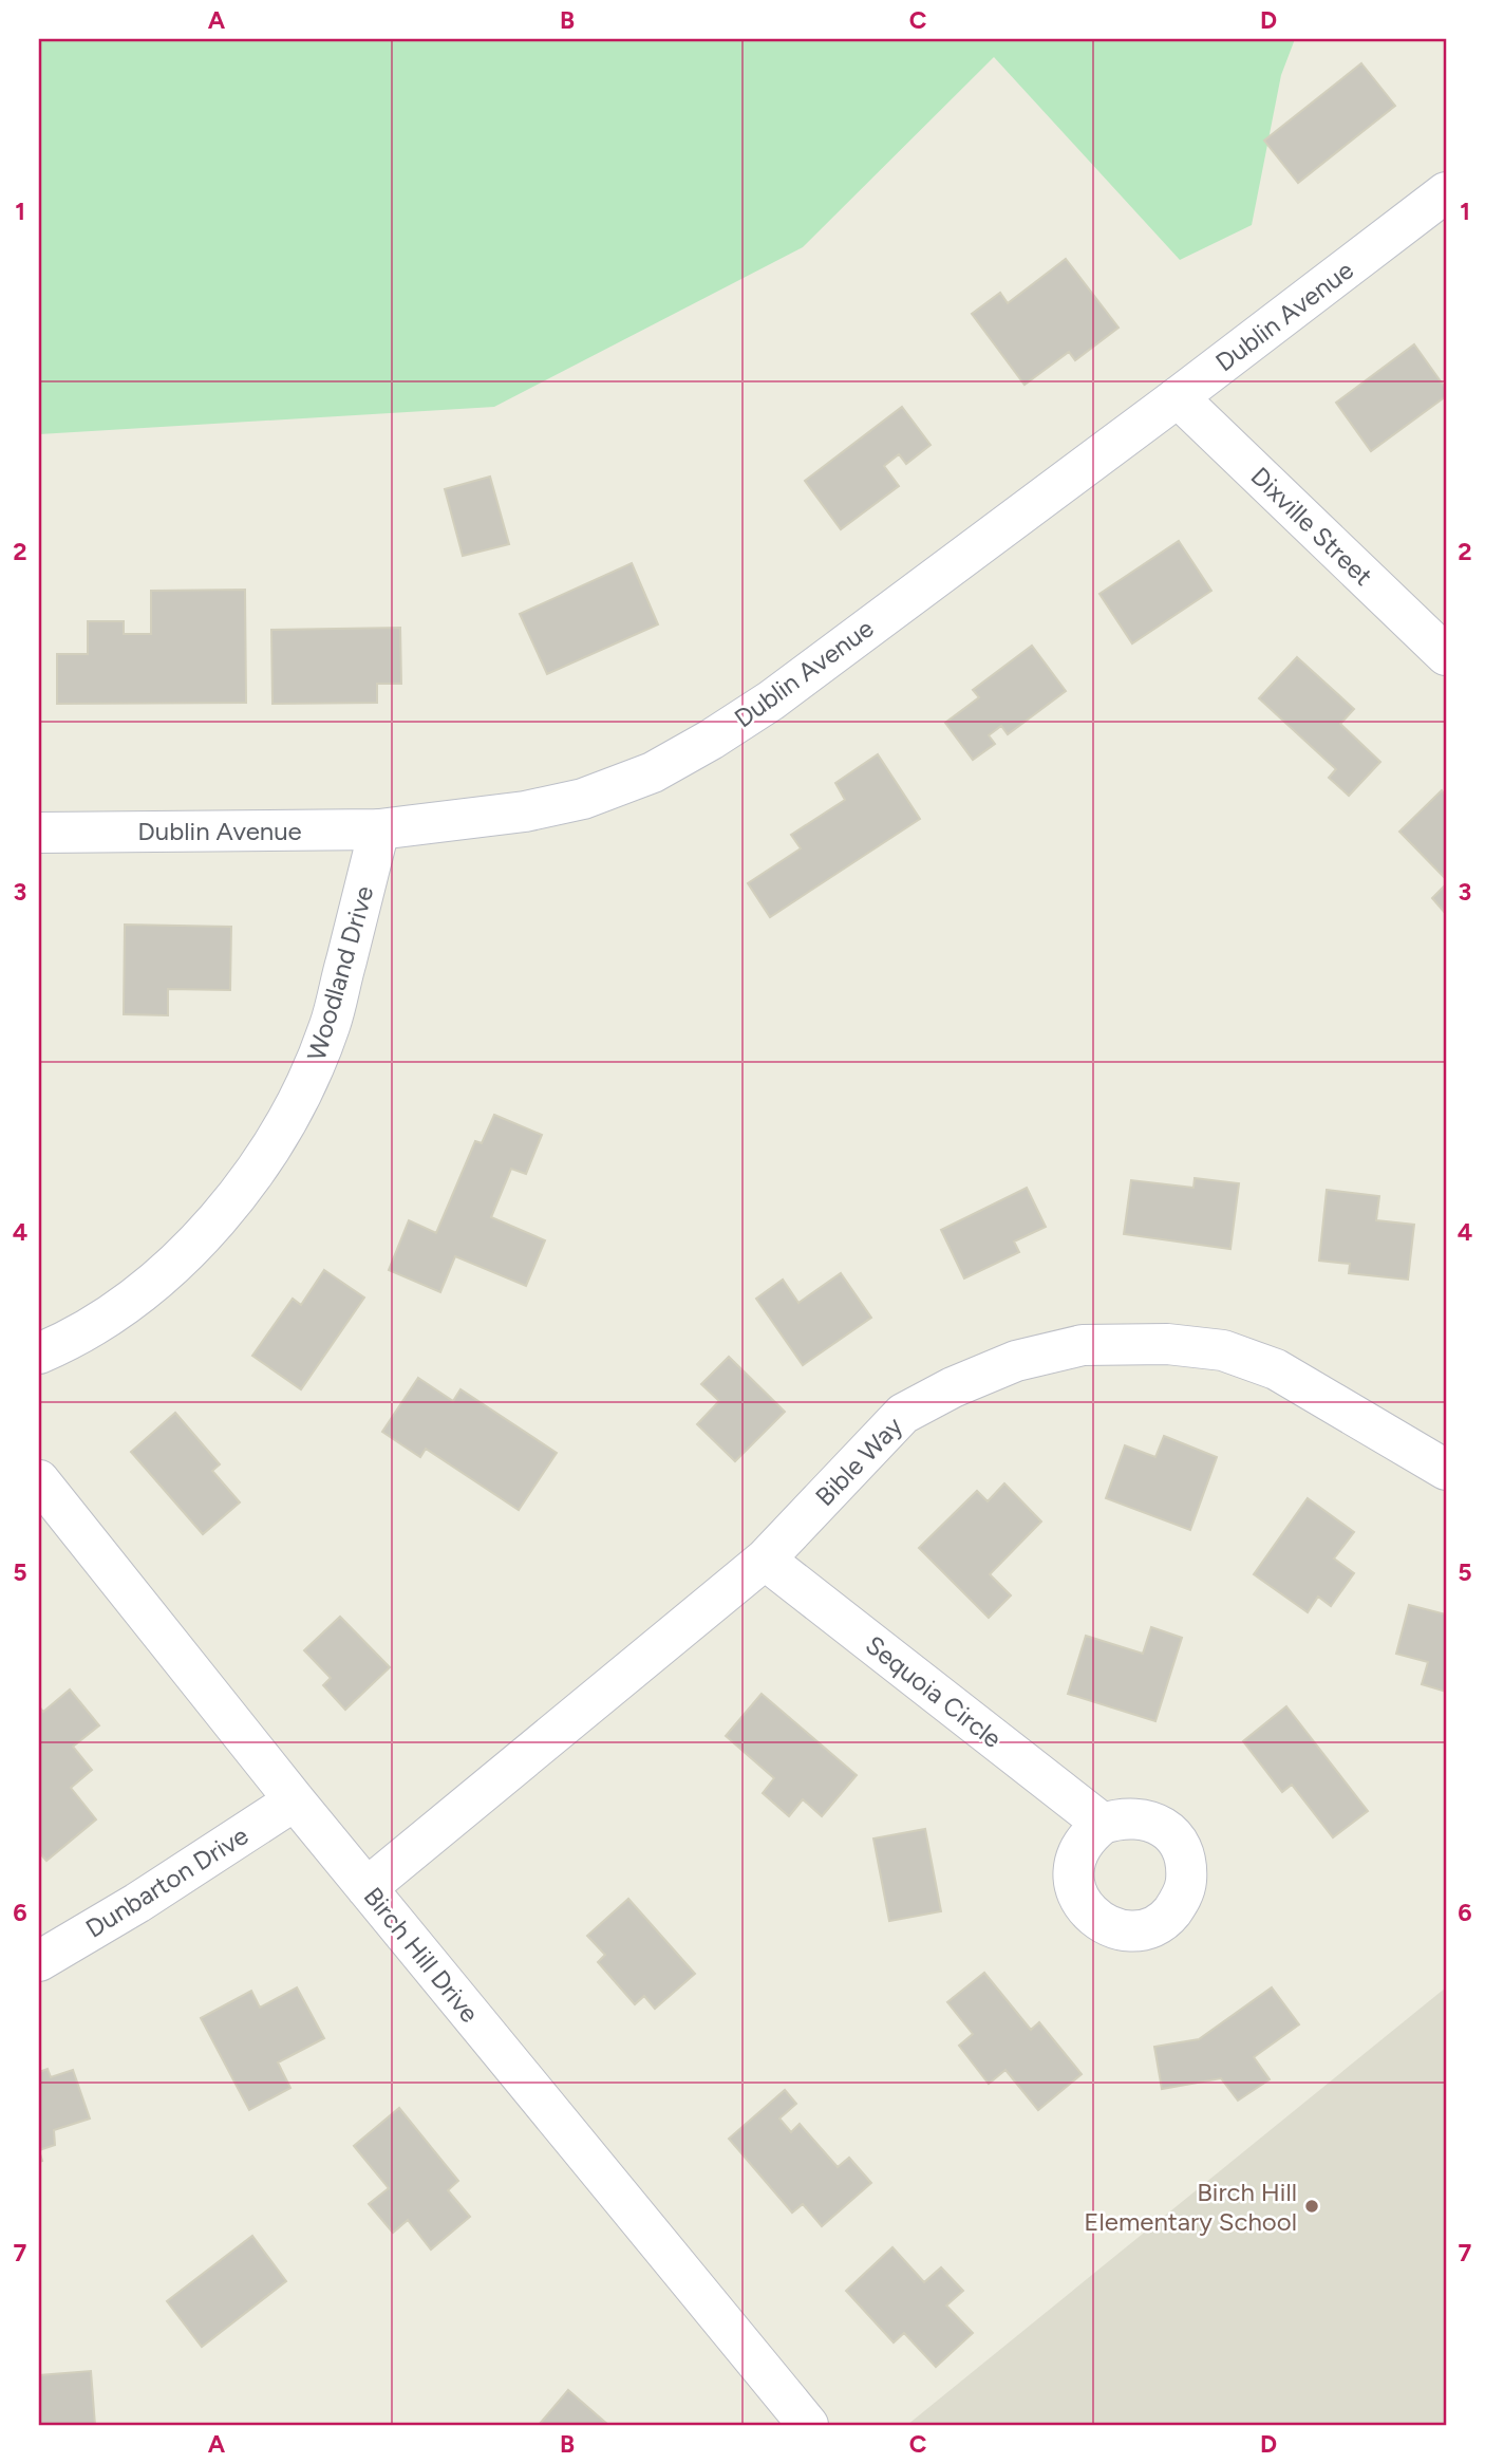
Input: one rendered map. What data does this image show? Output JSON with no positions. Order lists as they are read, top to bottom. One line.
{"streets":{"street":["Dublin Avenue","Dixville Street","Woodland Drive","Bible Way","Sequoia Circle","Dunbarton Drive","Birch Hill Drive"]},"crossings":[["Dublin Avenue","Dixville Street"],["Dublin Avenue","Woodland Drive"],["Bible Way","Sequoia Circle"],["Bible Way","Birch Hill Drive"],["Dunbarton Drive","Birch Hill Drive"]],"places":["Birch Hill Elementary School"],"grid":{"columns":["A","B","C","D"],"rows":["1","2","3","4","5","6","7"]}}
